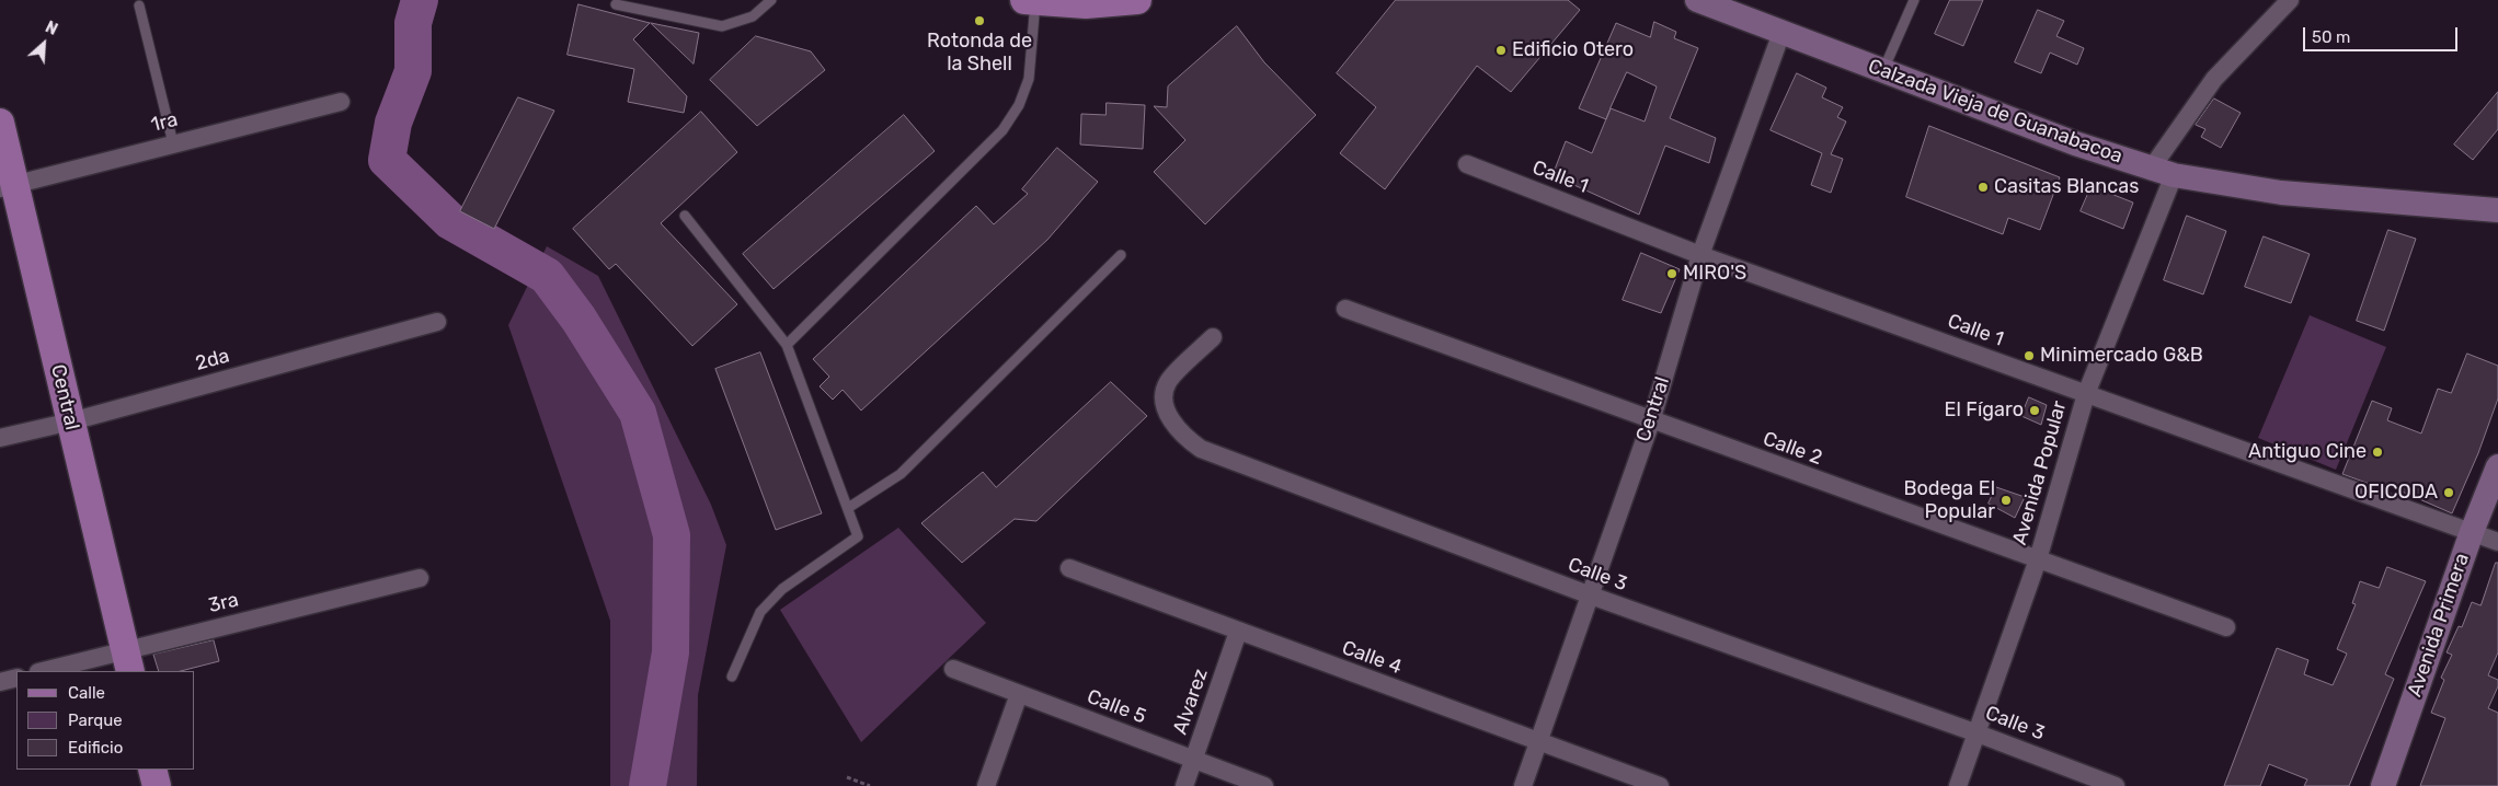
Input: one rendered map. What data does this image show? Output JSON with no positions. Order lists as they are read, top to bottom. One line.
{"streets":{"main road":["Calzada Vieja de Guanabacoa","Central","Avenida Primera"],"street":["1ra","Calle 1","2da","Calle 2","Avenida Popular","Calle 3","3ra","Calle 4","Alvarez","Calle 5"]},"crossings":[["Calzada Vieja de Guanabacoa","Central"],["Calzada Vieja de Guanabacoa","Avenida Popular"],["1ra","Central"],["Calle 1","Central"],["Calle 1","Avenida Popular"],["Calle 1","Avenida Primera"],["2da","Central"],["Central","Calle 2"],["Central","Calle 3"],["Central","3ra"],["Central","Calle 4"],["Calle 2","Avenida Popular"],["Avenida Popular","Calle 3"],["Calle 4","Alvarez"],["Alvarez","Calle 5"]],"places":["Rotonda de la Shell","Edificio Otero","Casitas Blancas","MIRO'S","Minimercado G&B","El Fígaro","Antiguo Cine","OFICODA","Bodega El Popular"],"legend":["Calle","Parque","Edificio"],"scale_bar":"50 m","north":"top right"}
